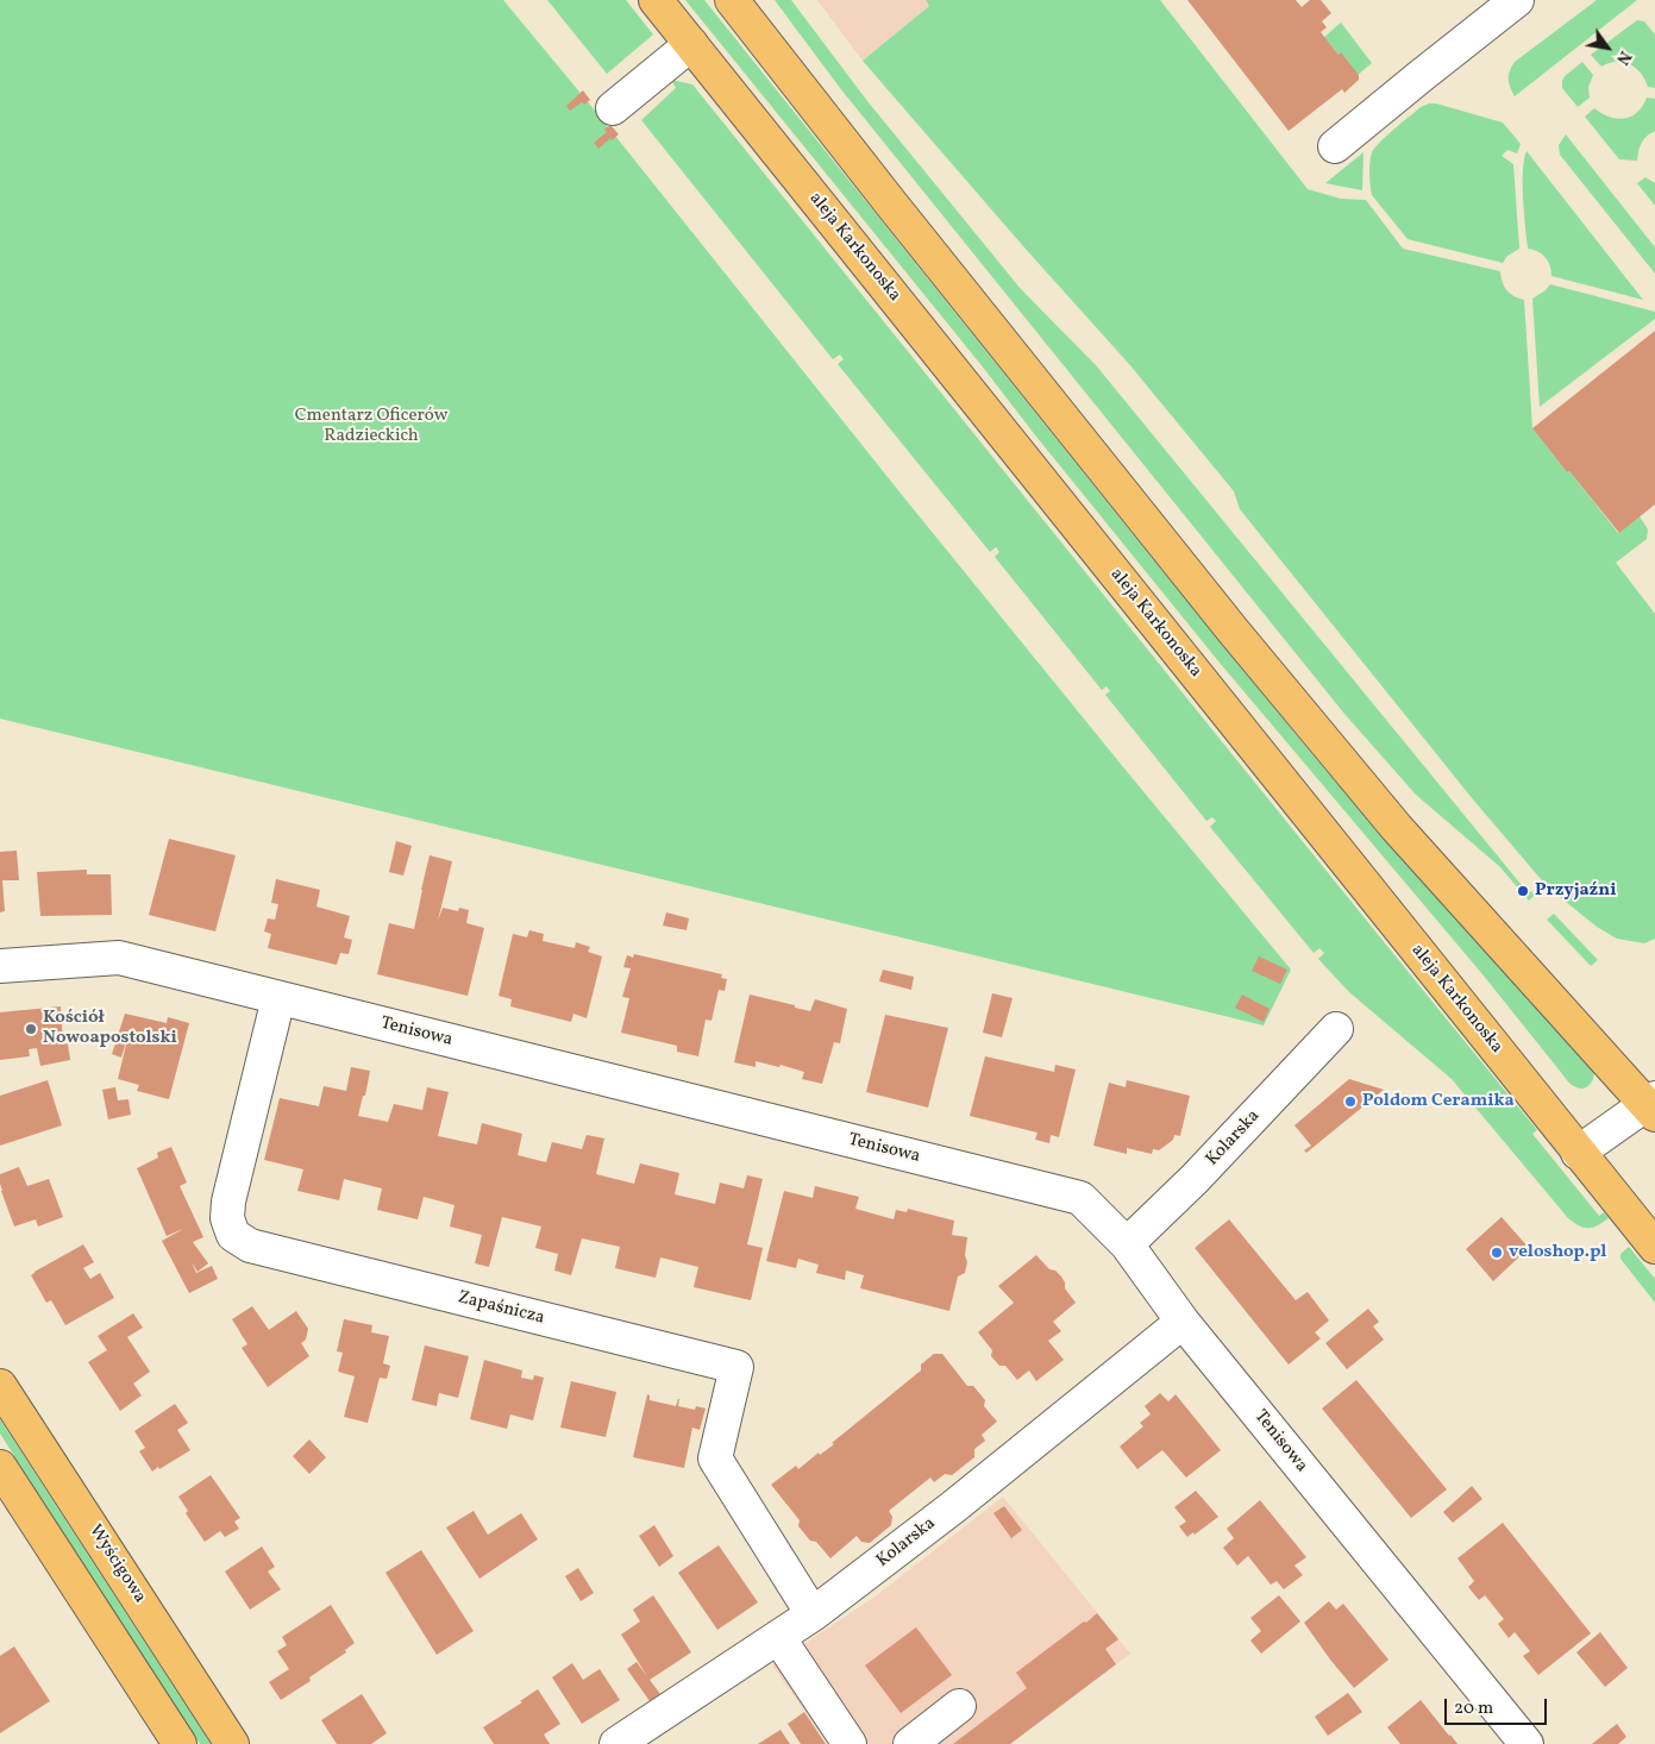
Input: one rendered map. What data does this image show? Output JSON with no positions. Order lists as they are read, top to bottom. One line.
{"streets":{"main road":["aleja Karkonoska","Wyścigowa"],"street":["Tenisowa","Kolarska","Zapaśnicza"]},"crossings":[["Tenisowa","Kolarska"],["Tenisowa","Zapaśnicza"],["Kolarska","Zapaśnicza"]],"parks":["Cmentarz Oficerów Radzieckich"],"places":["Przyjaźni","Kościół Nowoapostolski","Poldom Ceramika","veloshop.pl"],"scale_bar":"20 m","north":"bottom right"}
